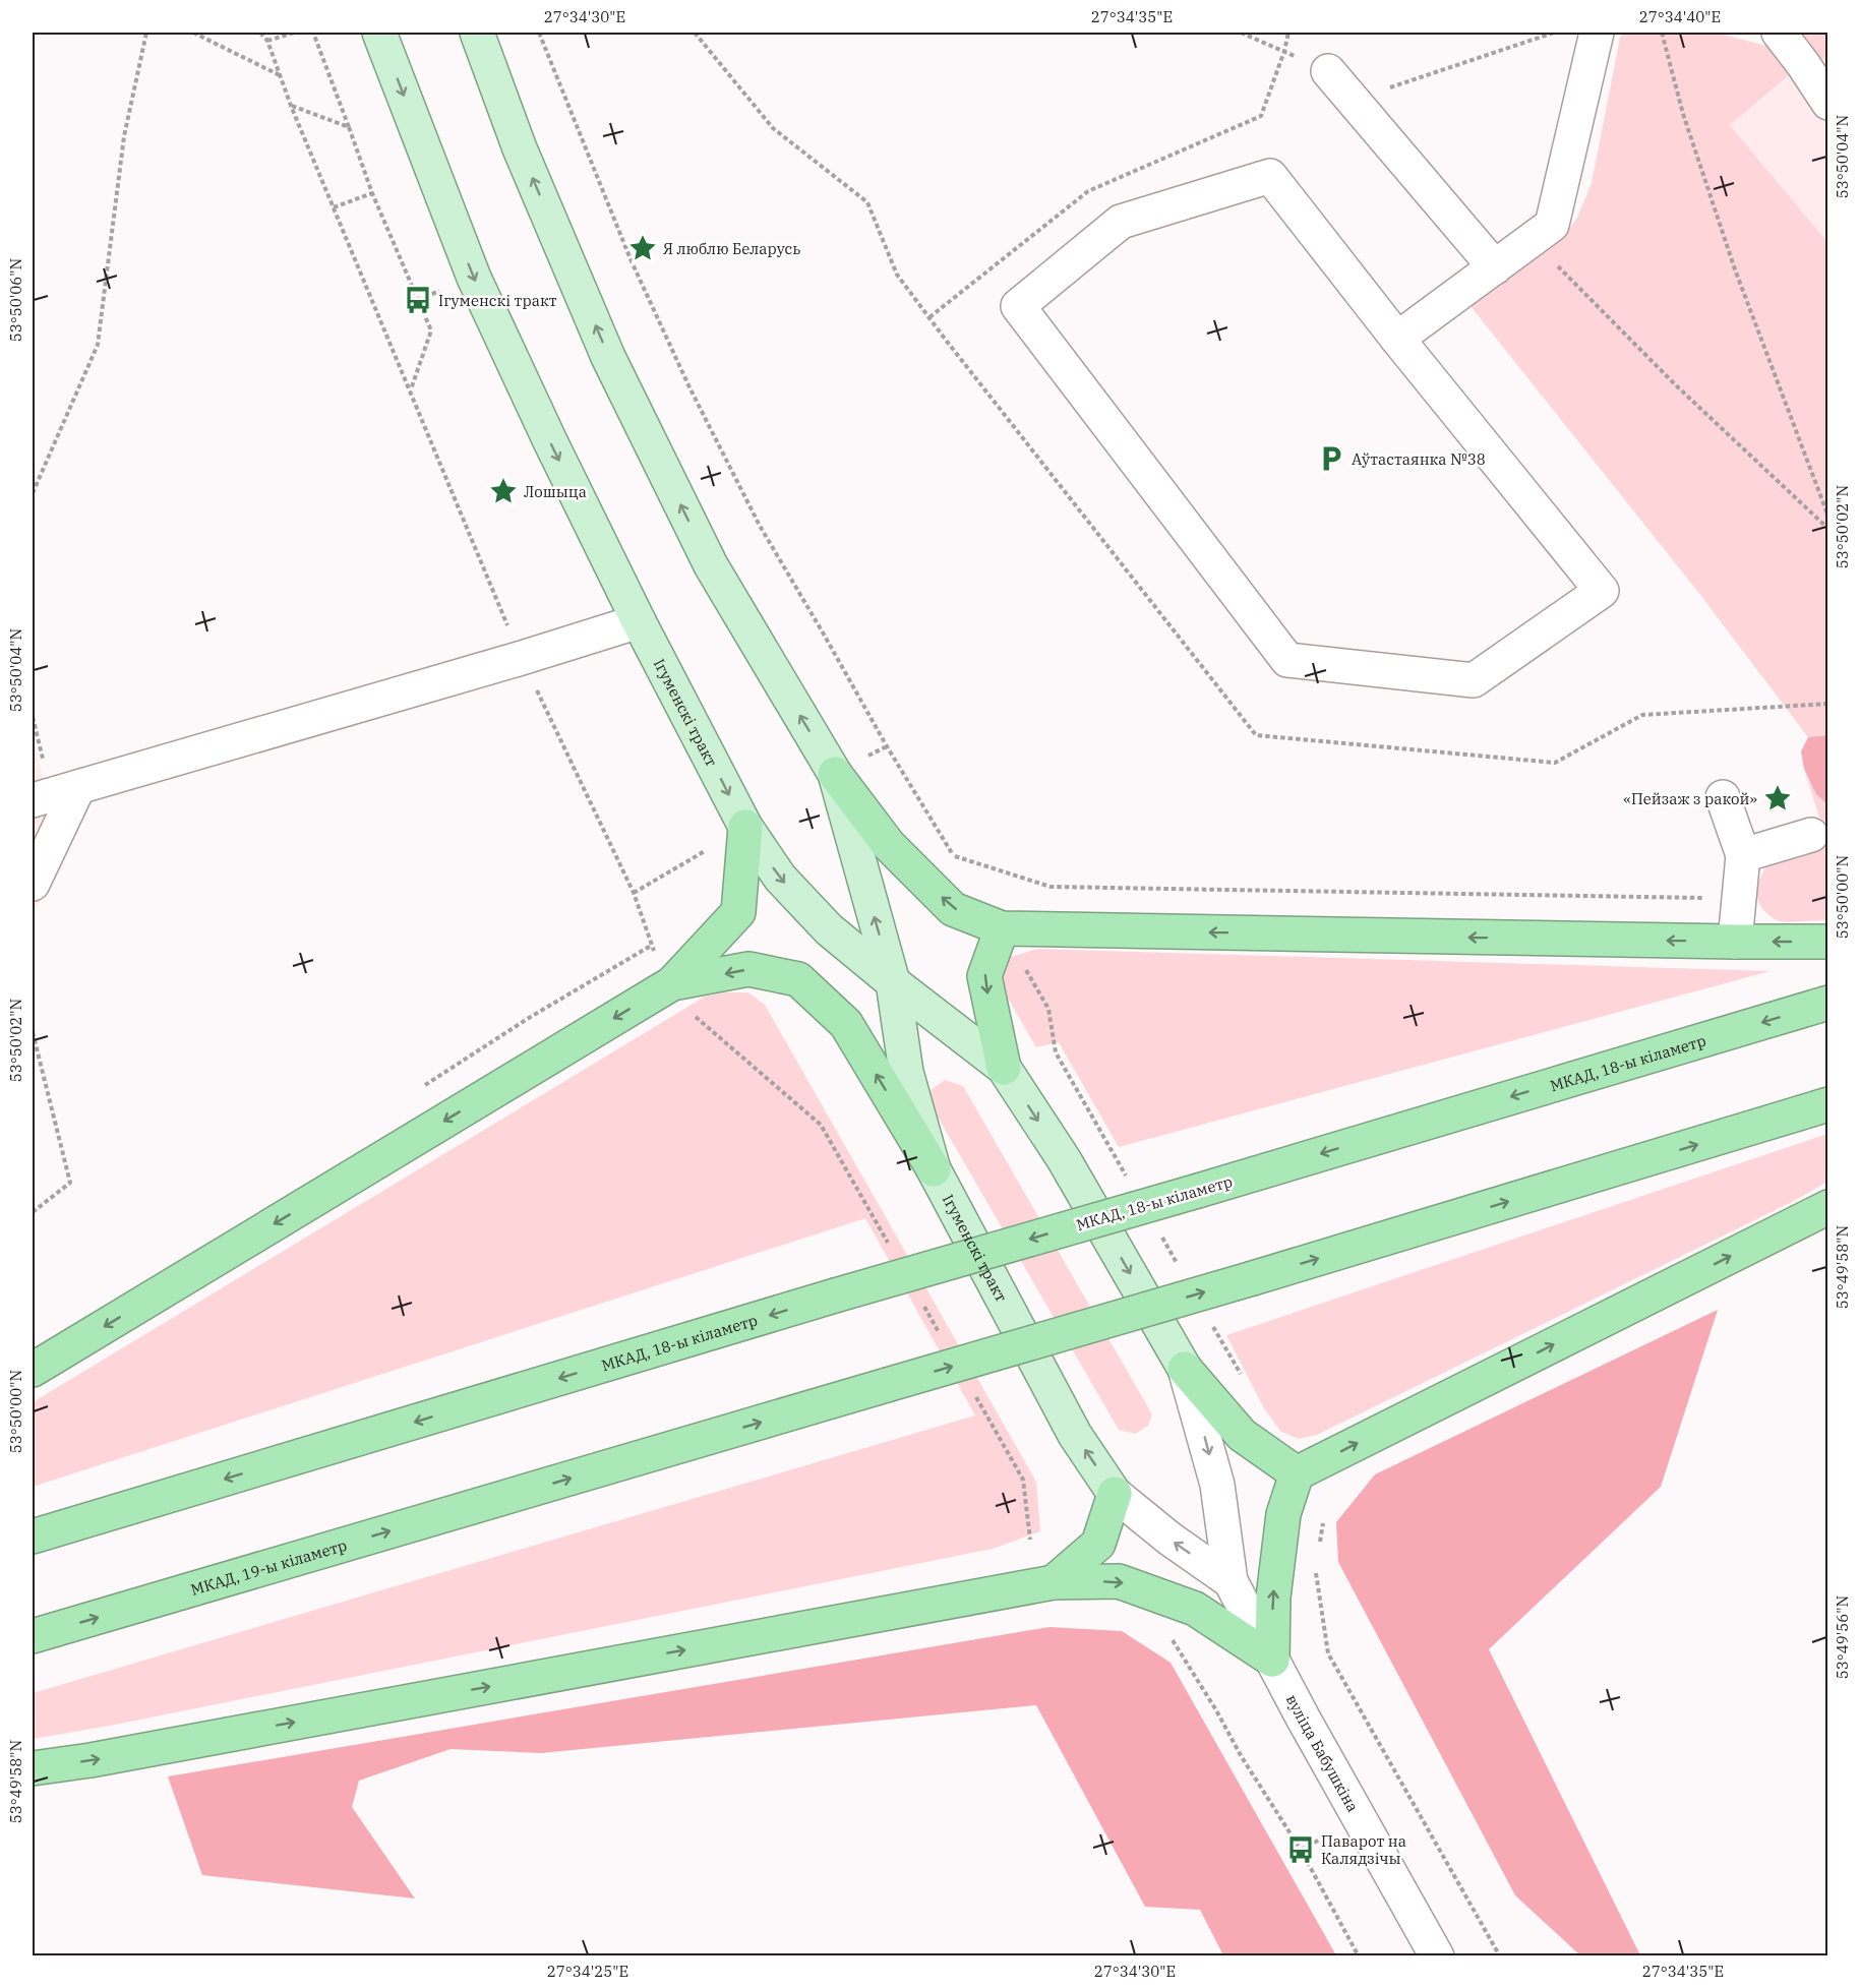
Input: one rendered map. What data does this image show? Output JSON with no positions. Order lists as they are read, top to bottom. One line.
{"streets":{"highway":["МКАД, 18-ы кіламетр","МКАД, 19-ы кіламетр"],"main road":["Ігуменскі тракт"],"street":["вуліца Бабушкіна"]},"crossings":[["Ігуменскі тракт","вуліца Бабушкіна"]],"places":{"place":["Я люблю Беларусь","Лошыца","«Пейзаж з ракой»"],"bus stop":["Ігуменскі тракт","Паварот на Калядзічы"],"parking":["Аўтастаянка №38"]},"coordinates":["27°34'30\"E","27°34'35\"E","27°34'40\"E","53°50'04\"N","53°50'06\"N","53°50'02\"N","53°50'00\"N","53°49'58\"N","53°49'56\"N","27°34'25\"E"]}
